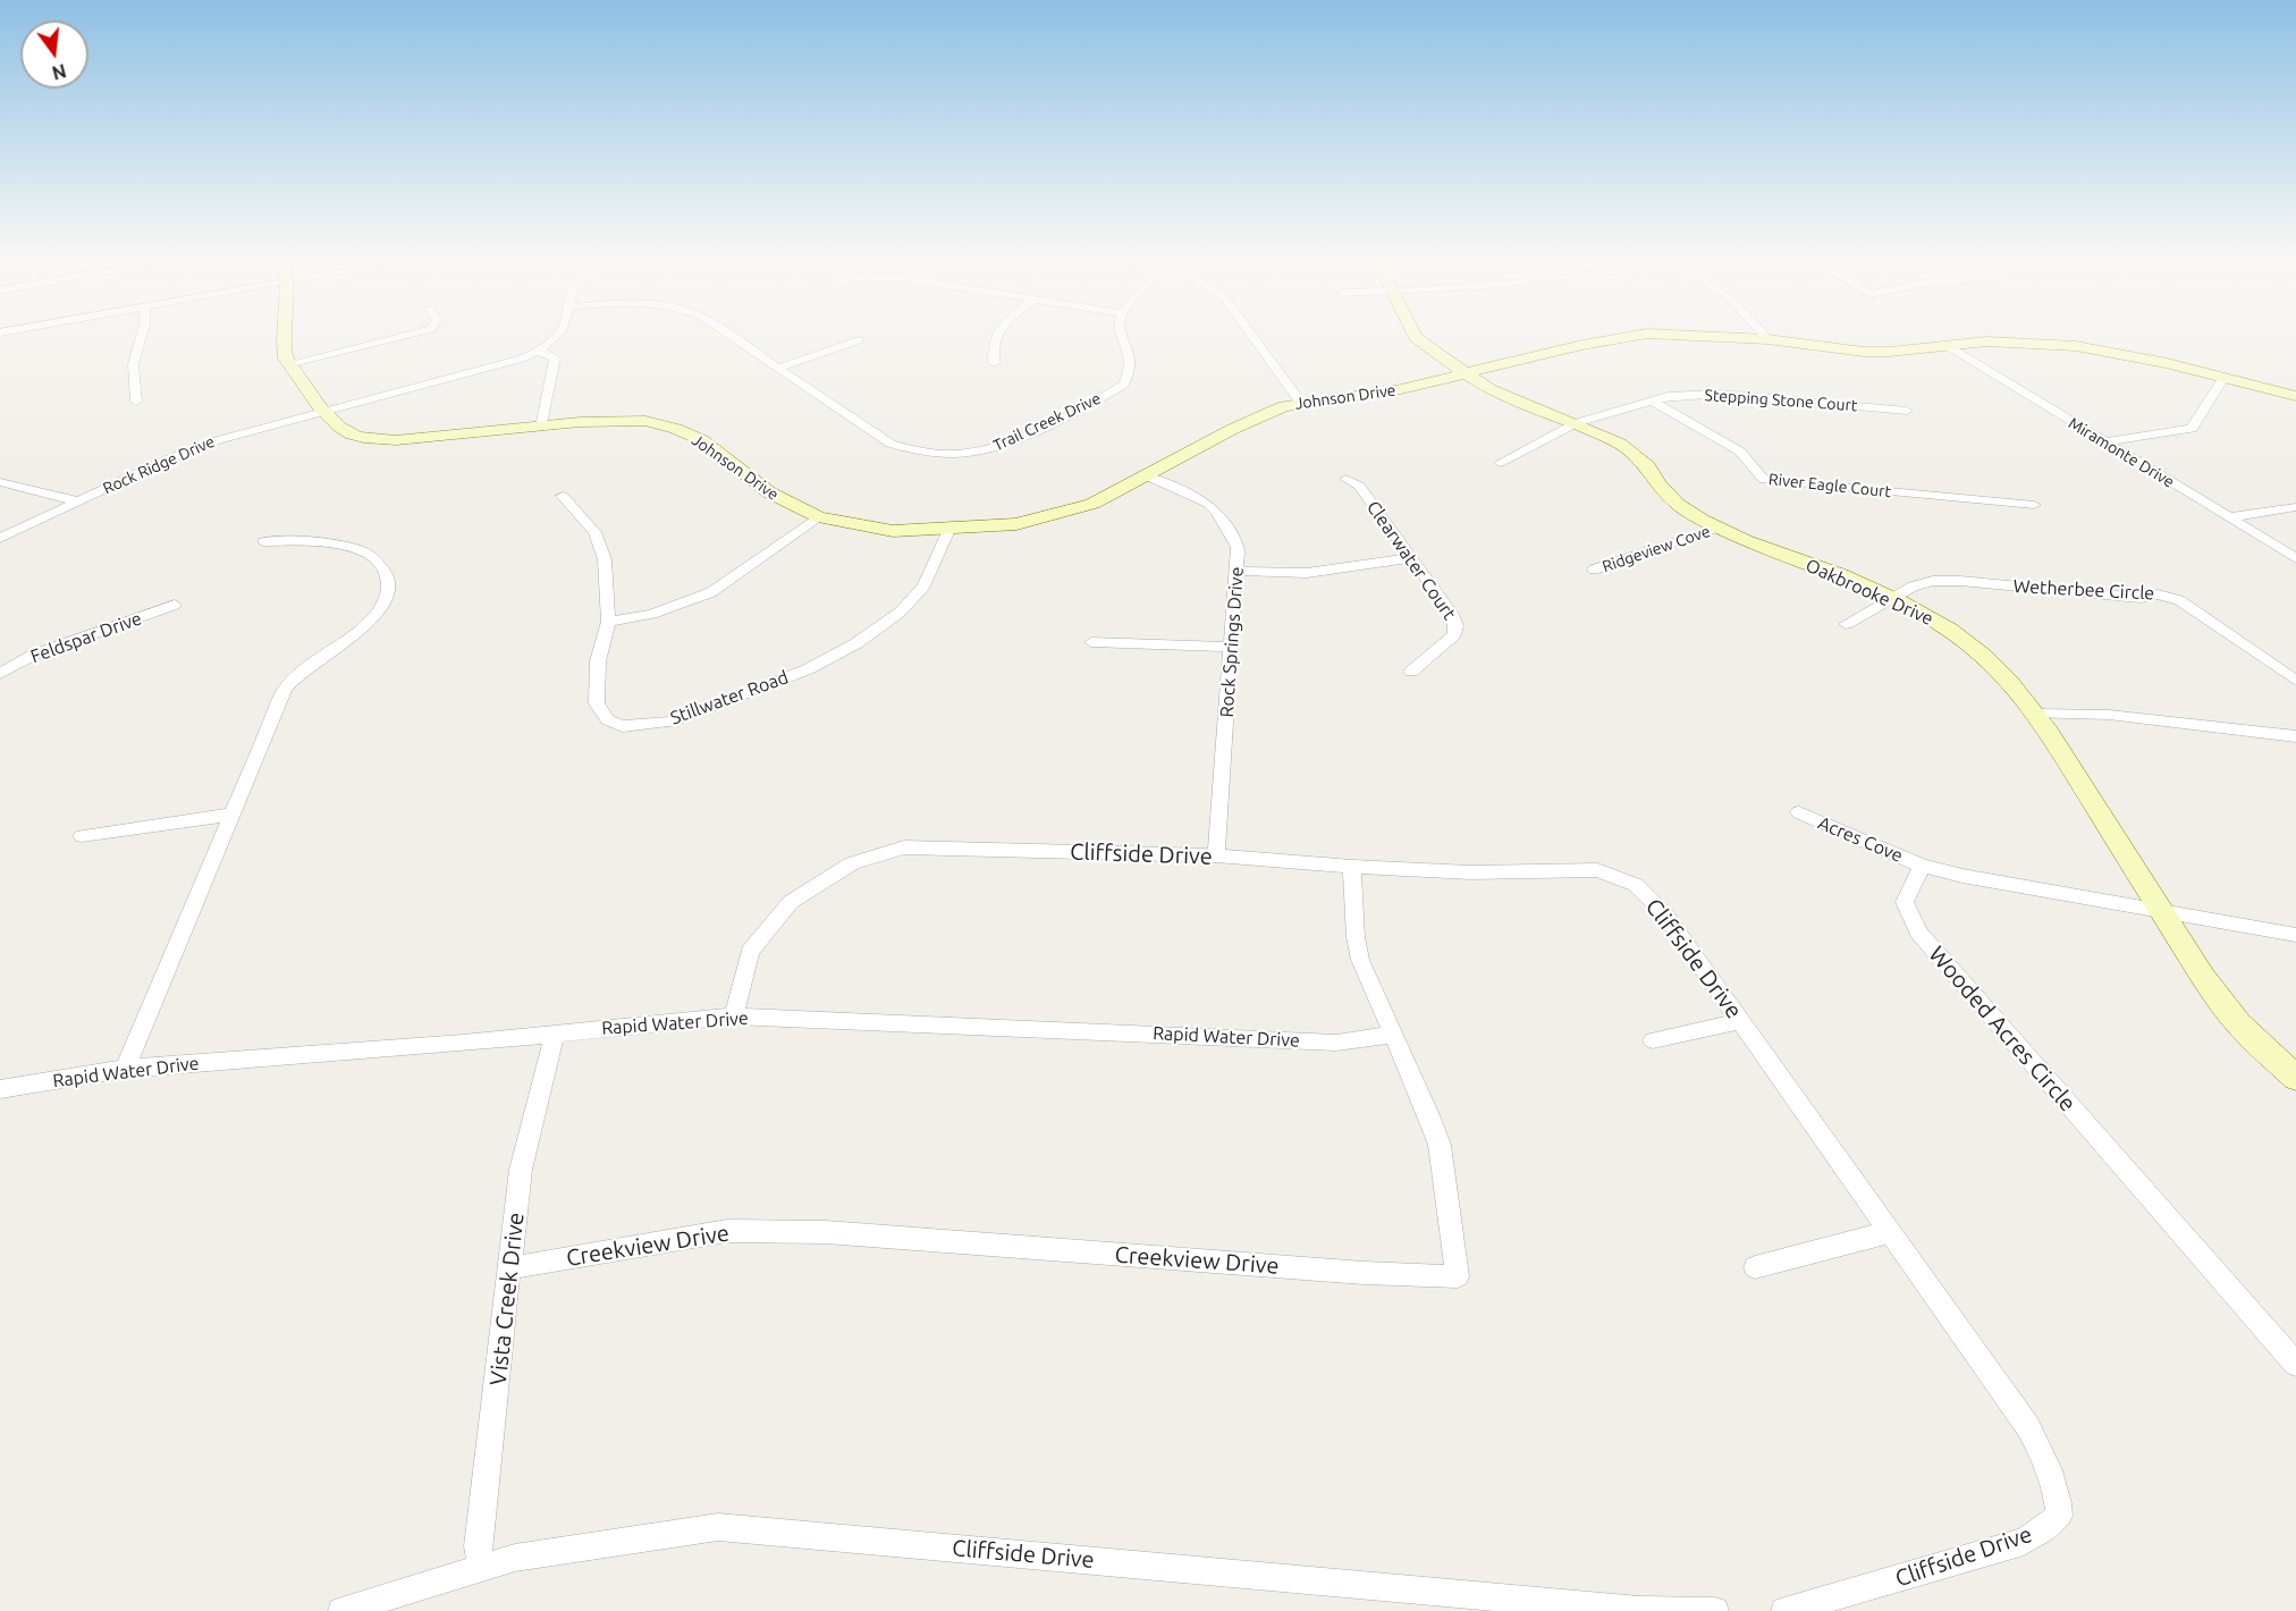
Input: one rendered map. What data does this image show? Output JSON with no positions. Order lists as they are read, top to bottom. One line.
{"streets":{"street":["Johnson Drive","Stepping Stone Court","Trail Creek Drive","Miramonte Drive","Rock Ridge Drive","River Eagle Court","Ridgeview Cove","Clearwater Court","Wetherbee Circle","Oakbrooke Drive","Feldspar Drive","Rock Springs Drive","Stillwater Road","Acres Cove","Cliffside Drive","Rapid Water Drive","Wooded Acres Circle","Creekview Drive","Vista Creek Drive"]},"crossings":[["Johnson Drive","Miramonte Drive"],["Johnson Drive","Rock Ridge Drive"],["Johnson Drive","Oakbrooke Drive"],["Johnson Drive","Rock Springs Drive"],["Johnson Drive","Stillwater Road"],["Stepping Stone Court","River Eagle Court"],["Stepping Stone Court","Oakbrooke Drive"],["Ridgeview Cove","Oakbrooke Drive"],["Wetherbee Circle","Oakbrooke Drive"],["Rock Springs Drive","Cliffside Drive"],["Acres Cove","Wooded Acres Circle"],["Cliffside Drive","Rapid Water Drive"],["Cliffside Drive","Creekview Drive"],["Cliffside Drive","Vista Creek Drive"],["Rapid Water Drive","Creekview Drive"],["Rapid Water Drive","Vista Creek Drive"],["Creekview Drive","Vista Creek Drive"]],"north":"bottom"}
